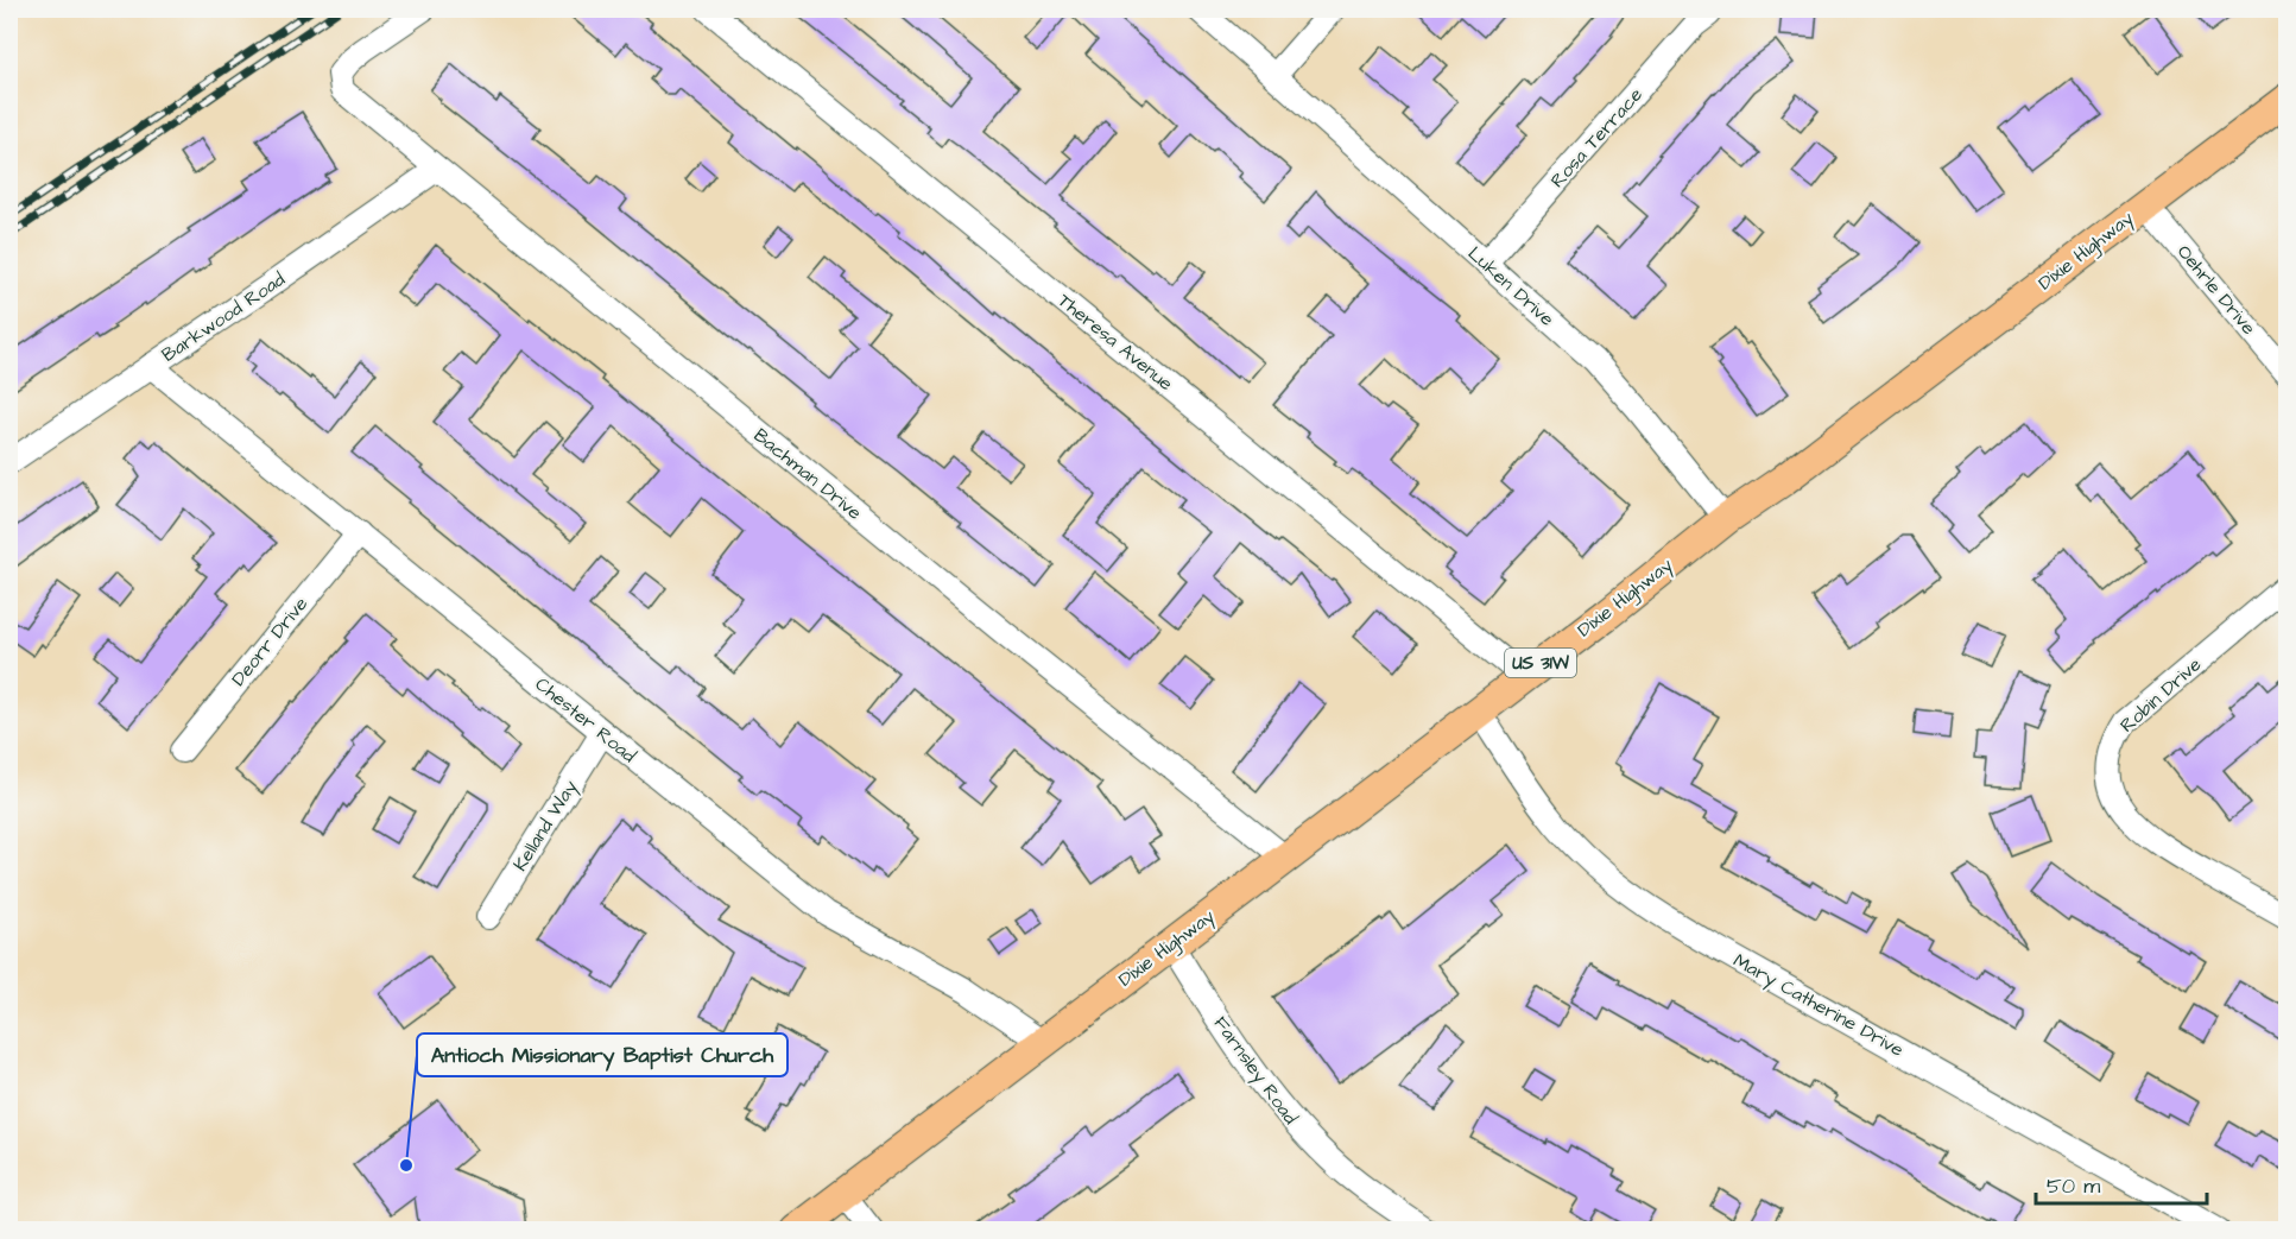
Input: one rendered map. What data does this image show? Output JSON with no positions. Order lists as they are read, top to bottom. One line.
{"streets":{"main road":["Dixie Highway","US 31W"],"street":["Rosa Terrace","Luken Drive","Oehrle Drive","Barkwood Road","Theresa Avenue","Bachman Drive","Deorr Drive","Robin Drive","Chester Road","Kelland Way","Mary Catherine Drive","Farnsley Road"]},"crossings":[["Rosa Terrace","Luken Drive"],["Dixie Highway","Luken Drive"],["Dixie Highway","Oehrle Drive"],["Dixie Highway","Theresa Avenue"],["Dixie Highway","Bachman Drive"],["Dixie Highway","Chester Road"],["Dixie Highway","Mary Catherine Drive"],["Dixie Highway","Farnsley Road"],["Barkwood Road","Bachman Drive"],["Barkwood Road","Chester Road"],["Deorr Drive","Chester Road"],["Chester Road","Kelland Way"]],"places":["Antioch Missionary Baptist Church"],"scale_bar":"50 m"}
